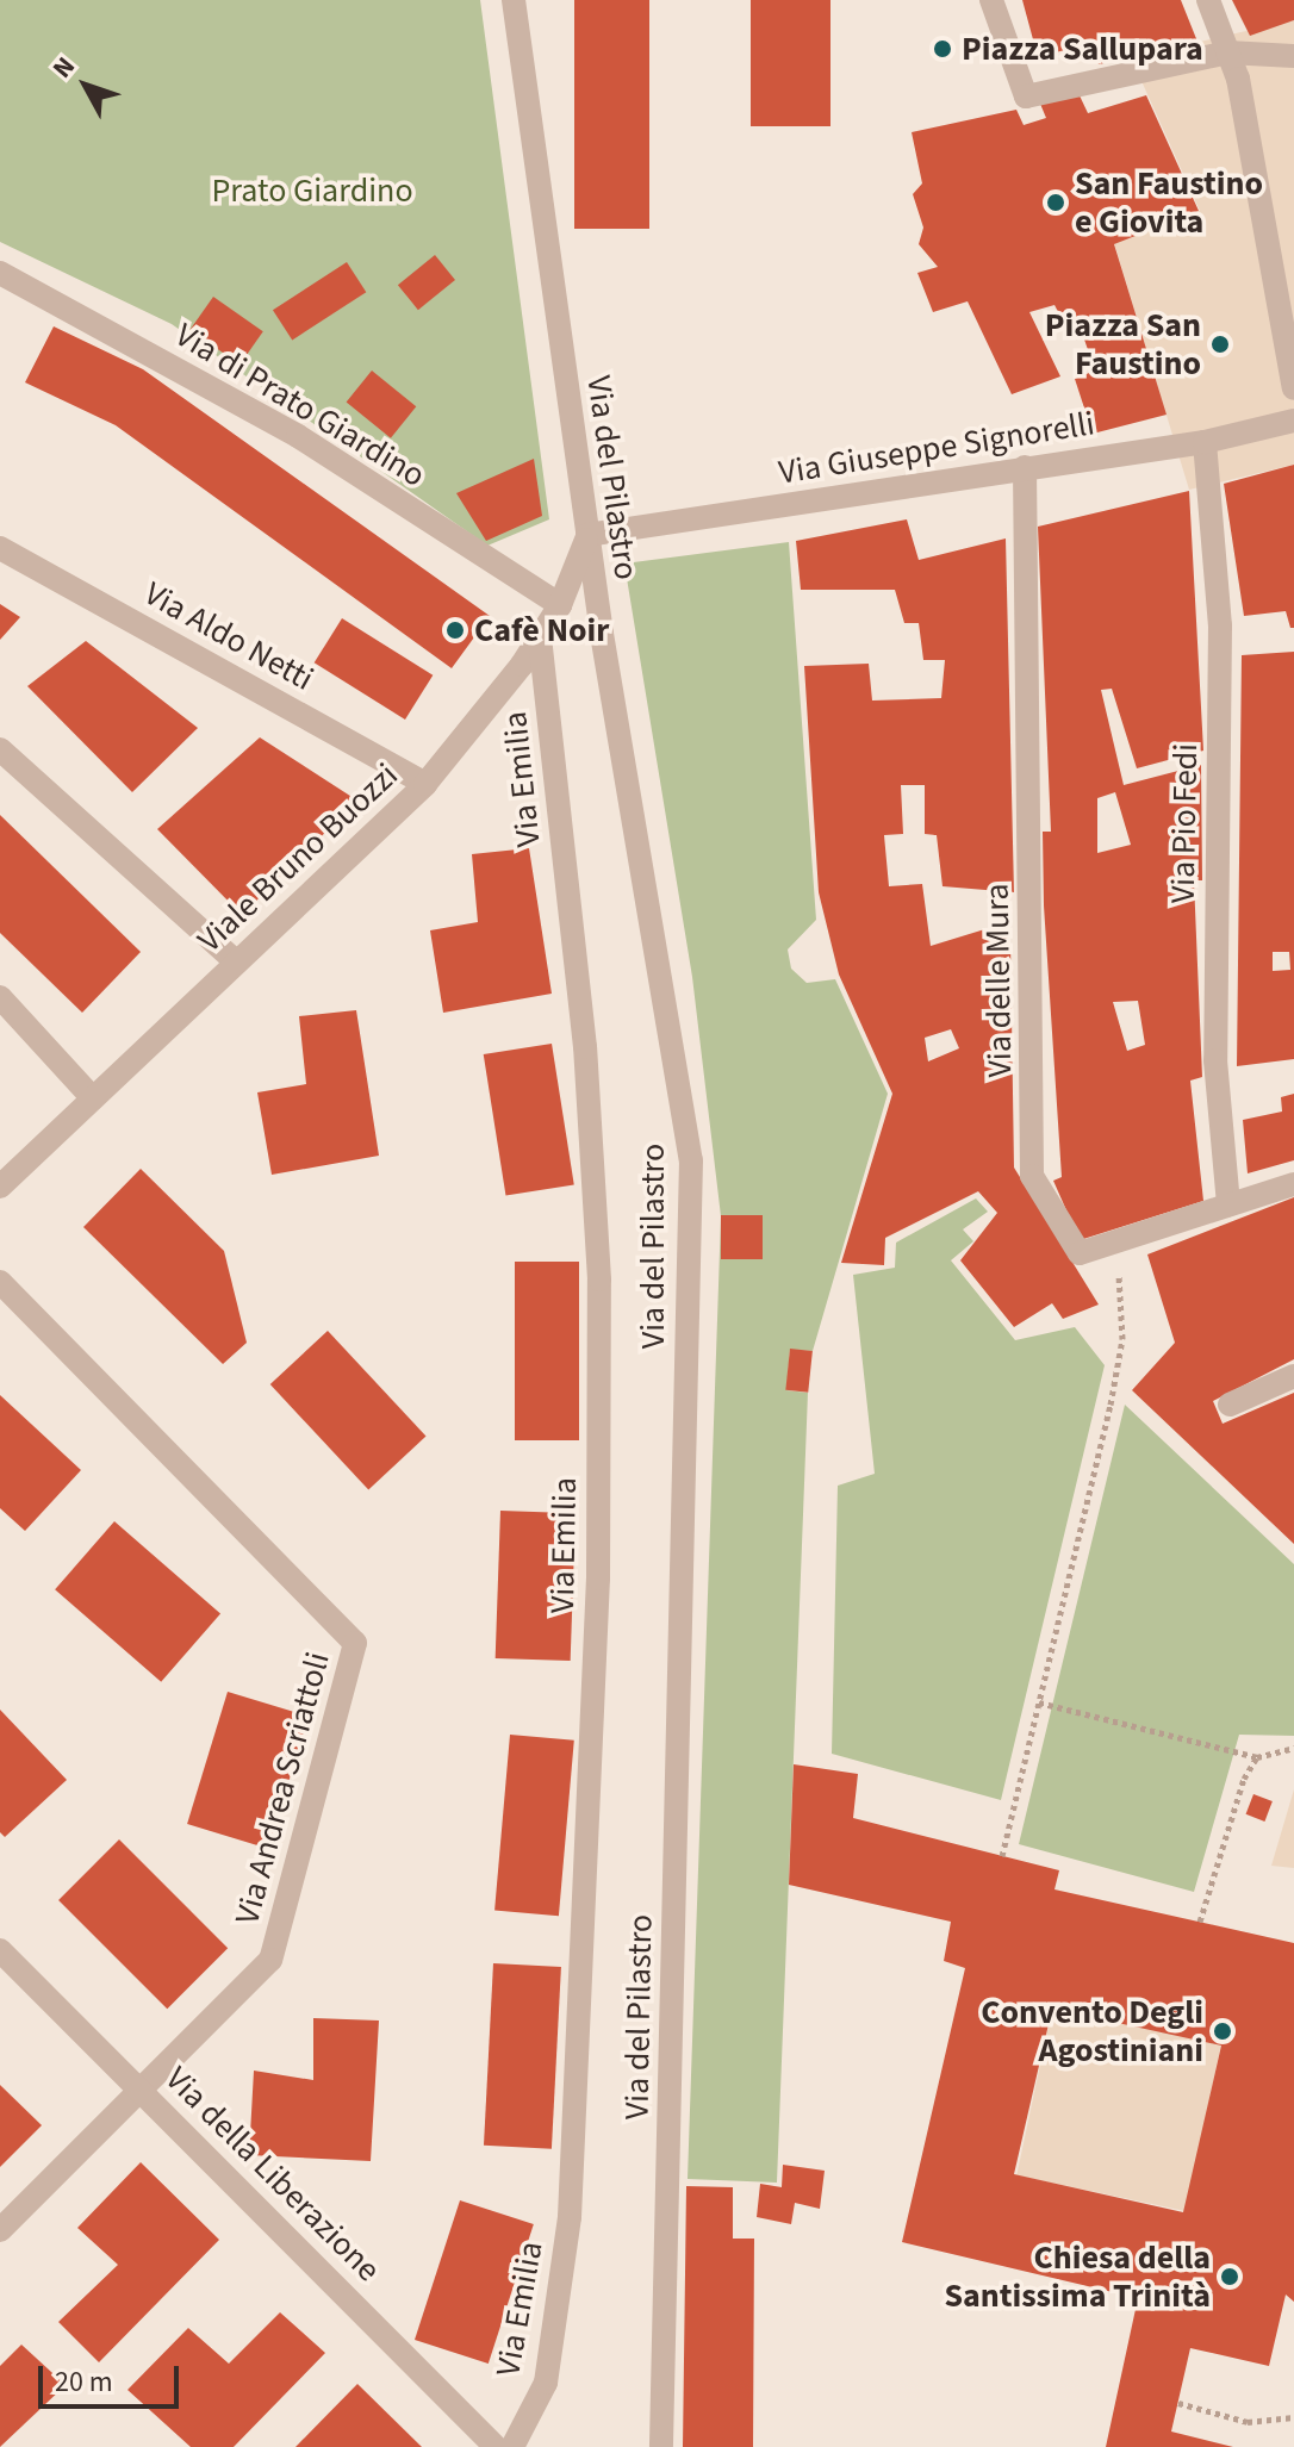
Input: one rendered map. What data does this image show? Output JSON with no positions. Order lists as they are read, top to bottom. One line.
{"streets":{"street":["Via di Prato Giardino","Via Giuseppe Signorelli","Via del Pilastro","Via Aldo Netti","Via Emilia","Via Pio Fedi","Viale Bruno Buozzi","Via delle Mura","Via Andrea Scriattoli","Via della Liberazione"]},"crossings":[["Via di Prato Giardino","Viale Bruno Buozzi"],["Via Giuseppe Signorelli","Via del Pilastro"],["Via Giuseppe Signorelli","Via Pio Fedi"],["Via Giuseppe Signorelli","Viale Bruno Buozzi"],["Via Giuseppe Signorelli","Via delle Mura"],["Via del Pilastro","Viale Bruno Buozzi"],["Via Aldo Netti","Viale Bruno Buozzi"],["Via Emilia","Viale Bruno Buozzi"],["Via Pio Fedi","Via delle Mura"],["Via Andrea Scriattoli","Via della Liberazione"]],"parks":["Prato Giardino"],"places":["Piazza Sallupara","San Faustino e Giovita","Piazza San Faustino","Cafè Noir","Convento Degli Agostiniani","Chiesa della Santissima Trinità"],"scale_bar":"20 m","north":"top left"}
